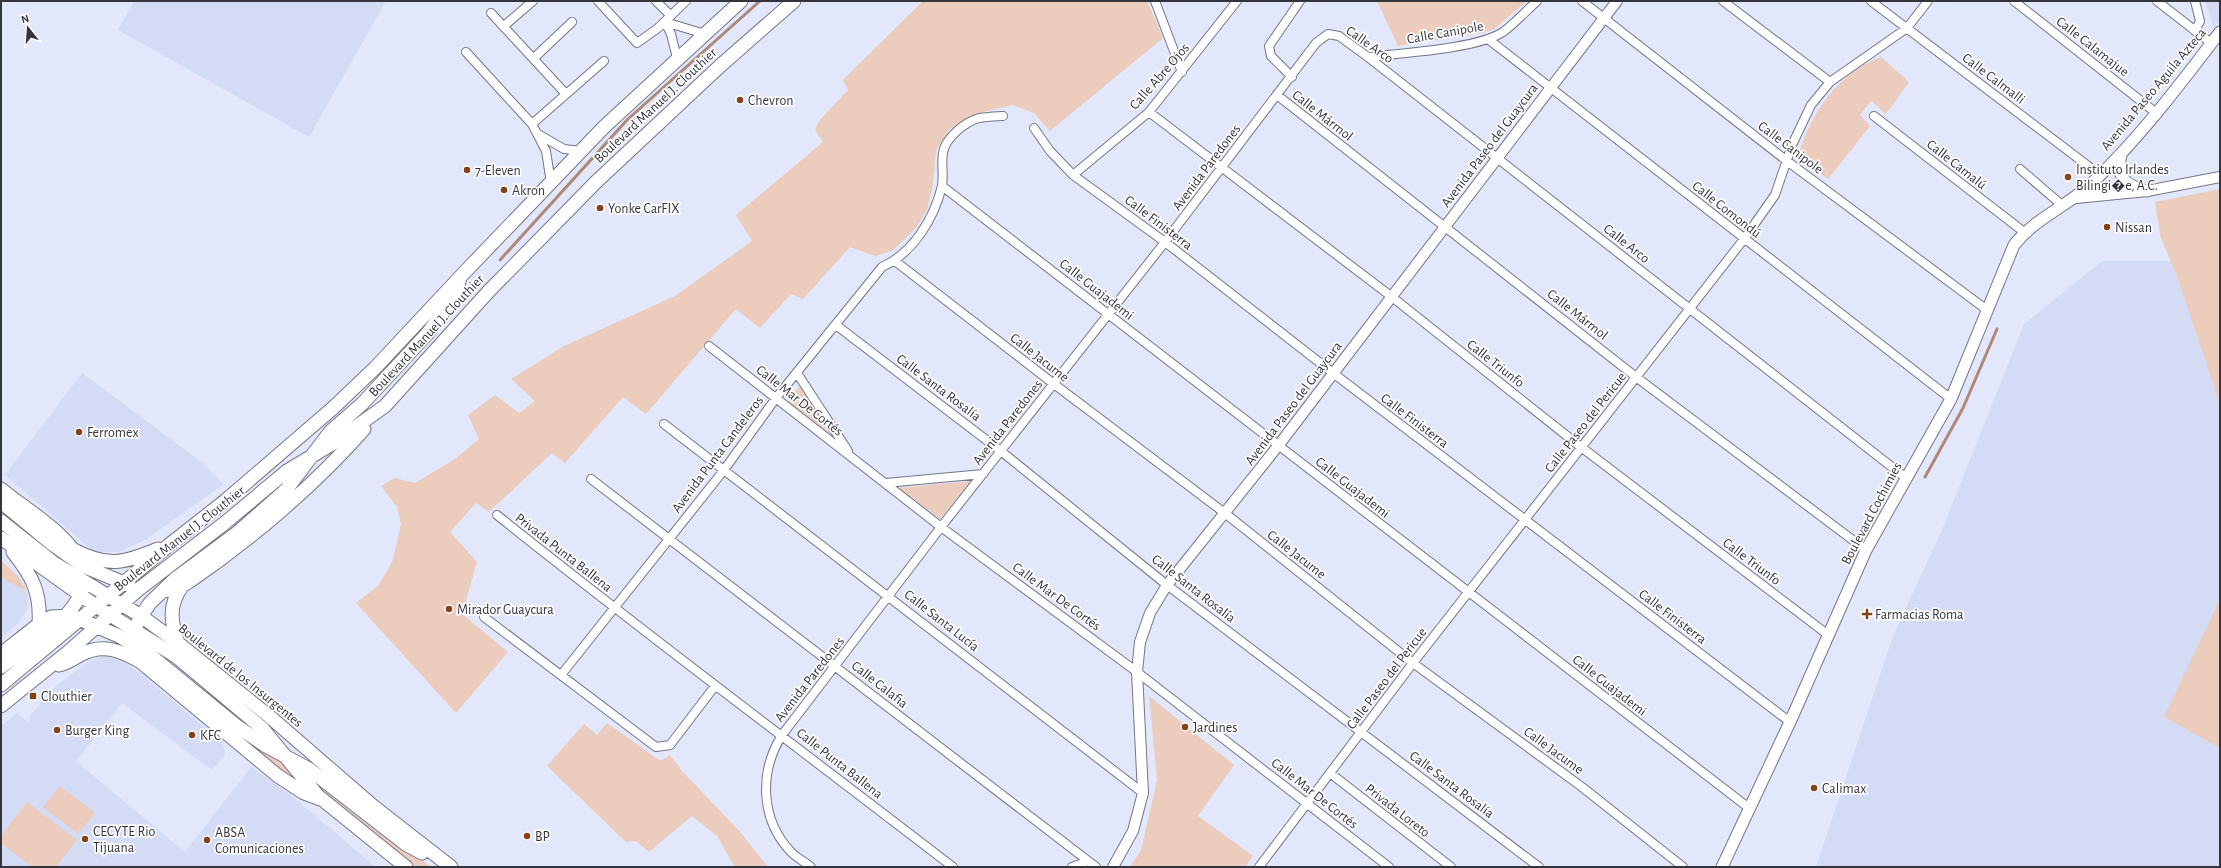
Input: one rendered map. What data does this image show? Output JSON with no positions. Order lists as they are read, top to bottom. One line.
{"streets":{"main road":["Avenida Paseo Aguila Azteca","Boulevard Manuel J. Clouthier","Boulevard Cochimies","Boulevard de los Insurgentes"],"street":["Calle Canipole","Calle Arco","Calle Calamajue","Calle Abre Ojos","Calle Calmalli","Calle Mármol","Avenida Paseo del Guaycura","Calle Camalú","Avenida Paredones","Calle Comondú","Calle Finisterra","Calle Guajademi","Calle Jacume","Calle Triunfo","Calle Santa Rosalía","Calle Mar De Cortés","Calle Paseo del Pericue","Avenida Punta Candeleros","Privada Punta Ballena","Calle Santa Lucía","Calle Calafia","Calle Punta Ballena","Privada Loreto"]},"crossings":[["Calle Canipole","Calle Arco"],["Calle Canipole","Avenida Paseo del Guaycura"],["Calle Canipole","Calle Comondú"],["Calle Canipole","Calle Paseo del Pericue"],["Calle Canipole","Boulevard Cochimies"],["Calle Arco","Avenida Paseo del Guaycura"],["Calle Arco","Avenida Paredones"],["Calle Arco","Calle Paseo del Pericue"],["Calle Arco","Boulevard Cochimies"],["Calle Calamajue","Avenida Paseo Aguila Azteca"],["Calle Abre Ojos","Calle Finisterra"],["Calle Abre Ojos","Calle Triunfo"],["Calle Calmalli","Avenida Paseo Aguila Azteca"],["Calle Calmalli","Calle Paseo del Pericue"],["Avenida Paseo Aguila Azteca","Boulevard Cochimies"],["Boulevard Manuel J. Clouthier","Boulevard de los Insurgentes"],["Calle Mármol","Avenida Paseo del Guaycura"],["Calle Mármol","Avenida Paredones"],["Calle Mármol","Calle Paseo del Pericue"],["Calle Mármol","Boulevard Cochimies"],["Avenida Paseo del Guaycura","Calle Comondú"],["Avenida Paseo del Guaycura","Calle Finisterra"],["Avenida Paseo del Guaycura","Calle Guajademi"],["Avenida Paseo del Guaycura","Calle Jacume"],["Avenida Paseo del Guaycura","Calle Triunfo"],["Avenida Paseo del Guaycura","Calle Santa Rosalía"],["Avenida Paseo del Guaycura","Calle Mar De Cortés"],["Avenida Paseo del Guaycura","Calle Santa Lucía"],["Calle Camalú","Boulevard Cochimies"],["Avenida Paredones","Calle Finisterra"],["Avenida Paredones","Calle Guajademi"],["Avenida Paredones","Calle Jacume"],["Avenida Paredones","Calle Triunfo"],["Avenida Paredones","Calle Santa Rosalía"],["Avenida Paredones","Calle Mar De Cortés"],["Avenida Paredones","Calle Santa Lucía"],["Avenida Paredones","Calle Calafia"],["Avenida Paredones","Calle Punta Ballena"],["Calle Comondú","Calle Paseo del Pericue"],["Calle Comondú","Boulevard Cochimies"],["Calle Finisterra","Calle Paseo del Pericue"],["Calle Finisterra","Boulevard Cochimies"],["Calle Guajademi","Calle Paseo del Pericue"],["Calle Guajademi","Avenida Punta Candeleros"],["Calle Guajademi","Boulevard Cochimies"],["Calle Jacume","Calle Paseo del Pericue"],["Calle Jacume","Avenida Punta Candeleros"],["Calle Triunfo","Calle Paseo del Pericue"],["Calle Triunfo","Boulevard Cochimies"],["Calle Santa Rosalía","Calle Paseo del Pericue"],["Calle Santa Rosalía","Avenida Punta Candeleros"],["Calle Mar De Cortés","Calle Paseo del Pericue"],["Calle Mar De Cortés","Avenida Punta Candeleros"],["Calle Paseo del Pericue","Privada Loreto"],["Avenida Punta Candeleros","Privada Punta Ballena"],["Avenida Punta Candeleros","Calle Santa Lucía"],["Avenida Punta Candeleros","Calle Calafia"],["Avenida Punta Candeleros","Calle Punta Ballena"],["Privada Punta Ballena","Calle Punta Ballena"]],"places":{"other":["Chevron","7-Eleven","Instituto Irlandes Bilingi�e, A.C.","Akron","Yonke CarFIX","Nissan","Ferromex","Mirador Guaycura","Jardines","Burger King","KFC","Calimax","BP","CECYTE Rio Tijuana","ABSA Comunicaciones"],"health":["Farmacias Roma"],"transit":["Clouthier"]},"north":"top"}
